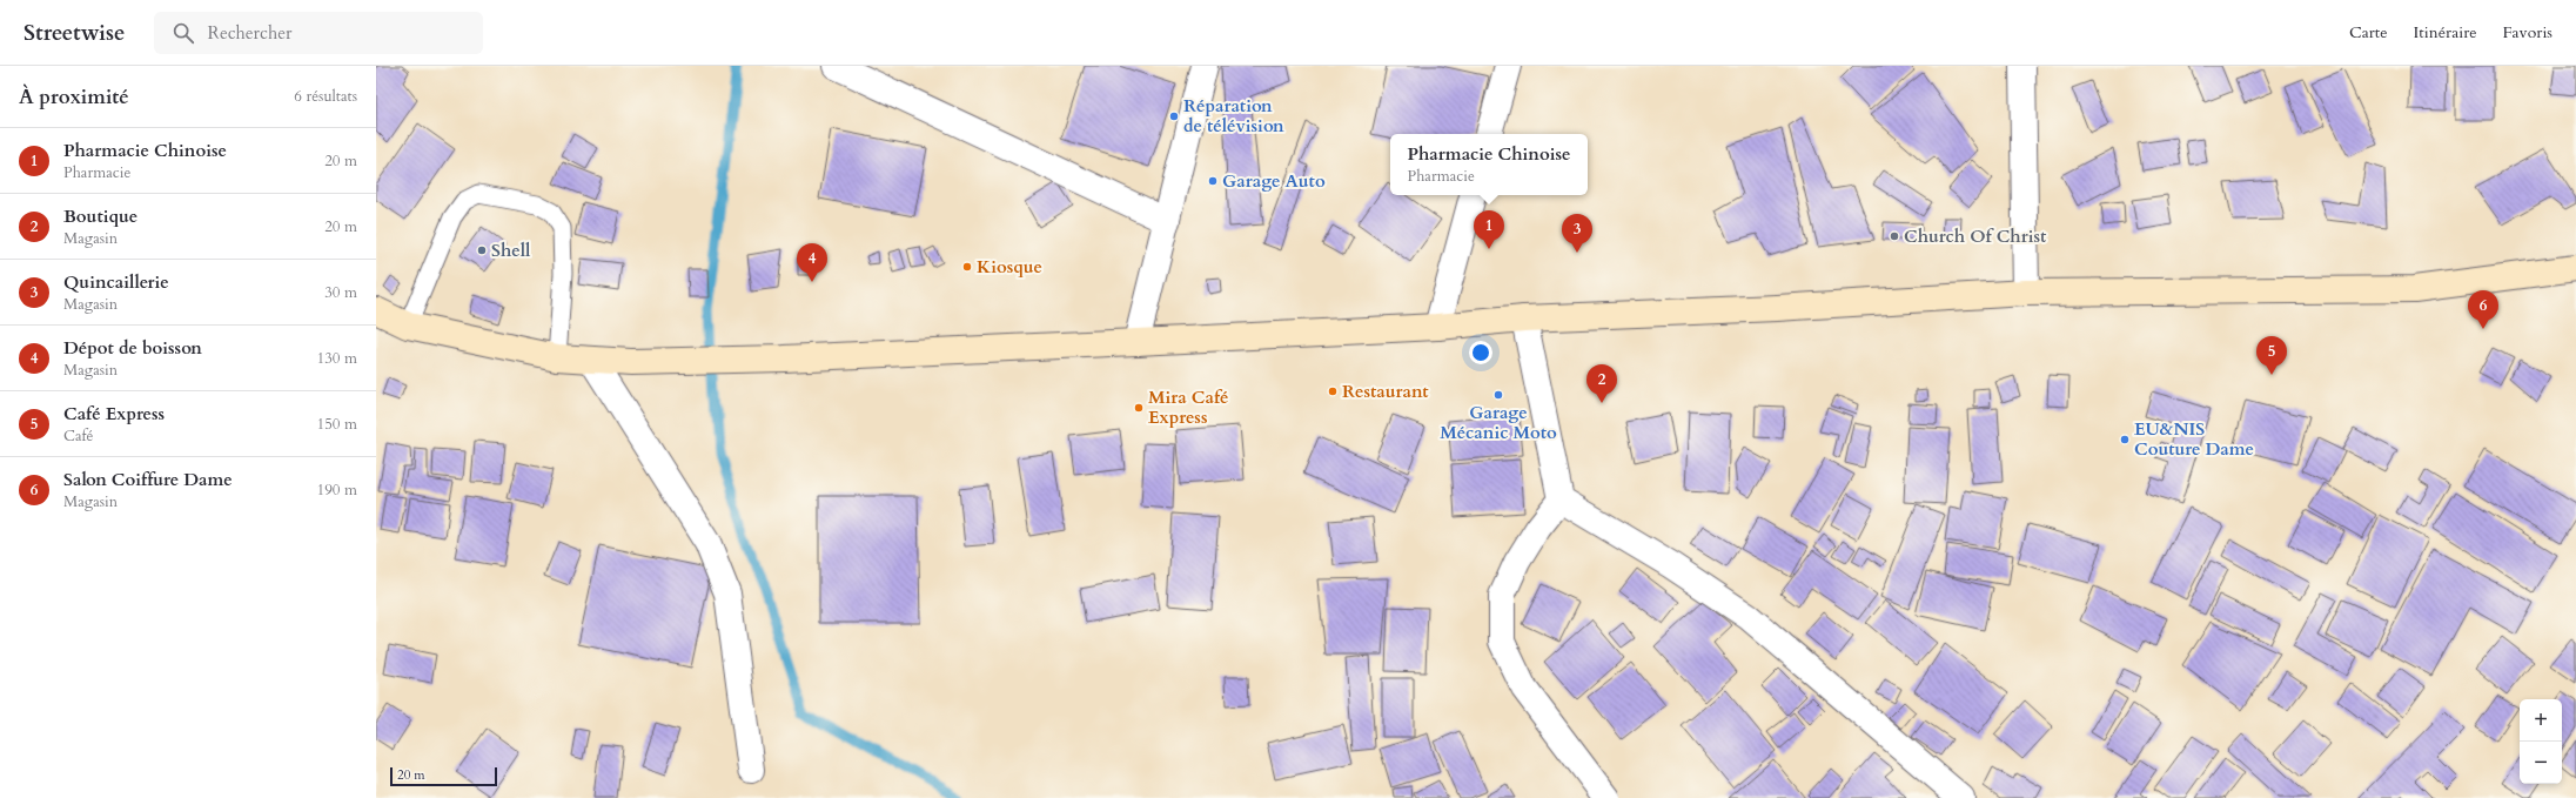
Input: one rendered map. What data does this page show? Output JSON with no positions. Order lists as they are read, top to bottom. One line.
{"places":["Réparation de télévision","Garage Auto","Church Of Christ","Shell","Kiosque","Restaurant","Garage Mécanic Moto","Mira Café Express","EU&NIS Couture Dame"],"scale_bar":"20 m","page":{"header":"Streetwise","search":"Rechercher","nav":["Carte","Itinéraire","Favoris"],"heading":["À proximité","6 résultats"],"list":[{"mark":"1","name":"Pharmacie Chinoise","note":"Pharmacie","value":"20 m"},{"mark":"2","name":"Boutique","note":"Magasin","value":"20 m"},{"mark":"3","name":"Quincaillerie","note":"Magasin","value":"30 m"},{"mark":"4","name":"Dépot de boisson","note":"Magasin","value":"130 m"},{"mark":"5","name":"Café Express","note":"Café","value":"150 m"},{"mark":"6","name":"Salon Coiffure Dame","note":"Magasin","value":"190 m"}],"popup":["Pharmacie Chinoise","Pharmacie"],"pins":["1","3","4","6","5","2"],"map_buttons":["+","−"],"scale":"20 m"}}
